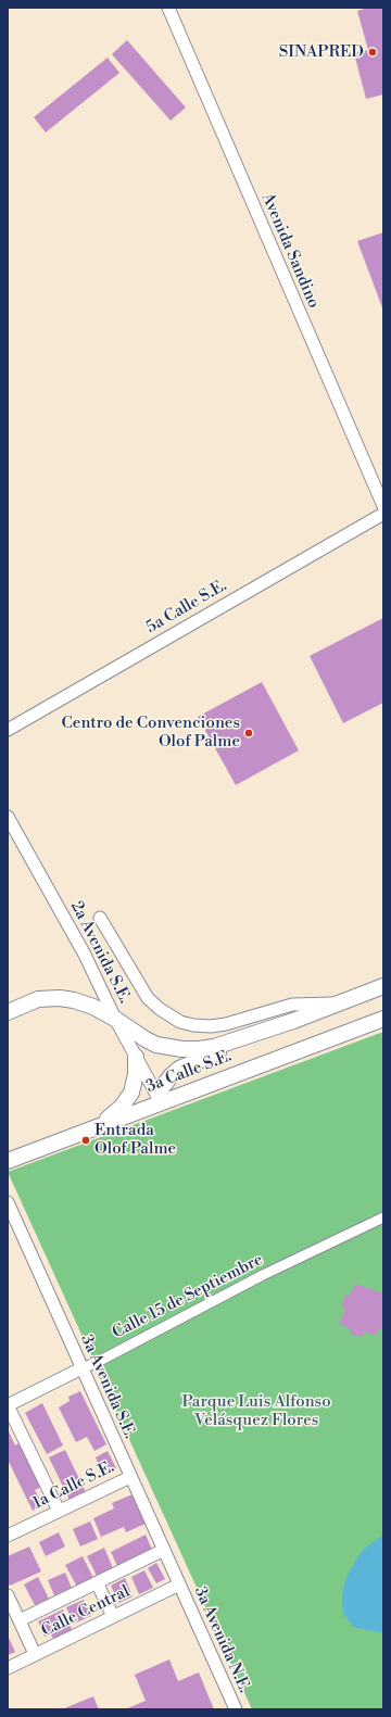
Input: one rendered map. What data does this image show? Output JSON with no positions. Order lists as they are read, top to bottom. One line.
{"streets":{"street":["Avenida Sandino","5a Calle S.E.","2a Avenida S.E.","3a Calle S.E.","Calle 15 de Septiembre","3a Avenida S.E.","1a Calle S.E.","Calle Central","3a Avenida N.E."]},"crossings":[["2a Avenida S.E.","3a Calle S.E."],["Calle 15 de Septiembre","3a Avenida S.E."],["3a Avenida S.E.","1a Calle S.E."],["3a Avenida S.E.","Calle Central"],["3a Avenida S.E.","3a Avenida N.E."],["Calle Central","3a Avenida N.E."]],"parks":["Parque Luis Alfonso Velásquez Flores"],"places":["SINAPRED","Centro de Convenciones Olof Palme","Entrada Olof Palme"]}
